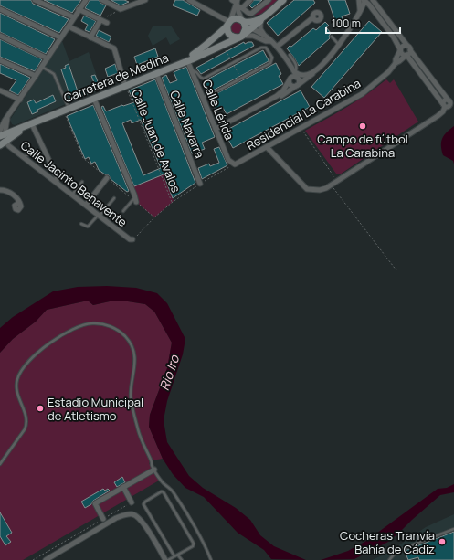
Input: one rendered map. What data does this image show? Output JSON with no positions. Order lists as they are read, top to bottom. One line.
{"streets":{"main road":["Carretera de Medina"],"street":["Calle Lérida","Residencial La Carabina","Calle Navarra","Calle Jacinto Benavente"],"path":["Calle Juan de Avalos"]},"crossings":[["Carretera de Medina","Calle Lérida"],["Carretera de Medina","Calle Navarra"],["Carretera de Medina","Calle Juan de Avalos"],["Calle Lérida","Residencial La Carabina"]],"water":["Rio Iro"],"places":["Campo de fútbol La Carabina","Estadio Municipal de Atletismo","Cocheras Tranvía Bahía de Cádiz"],"scale_bar":"100 m"}
